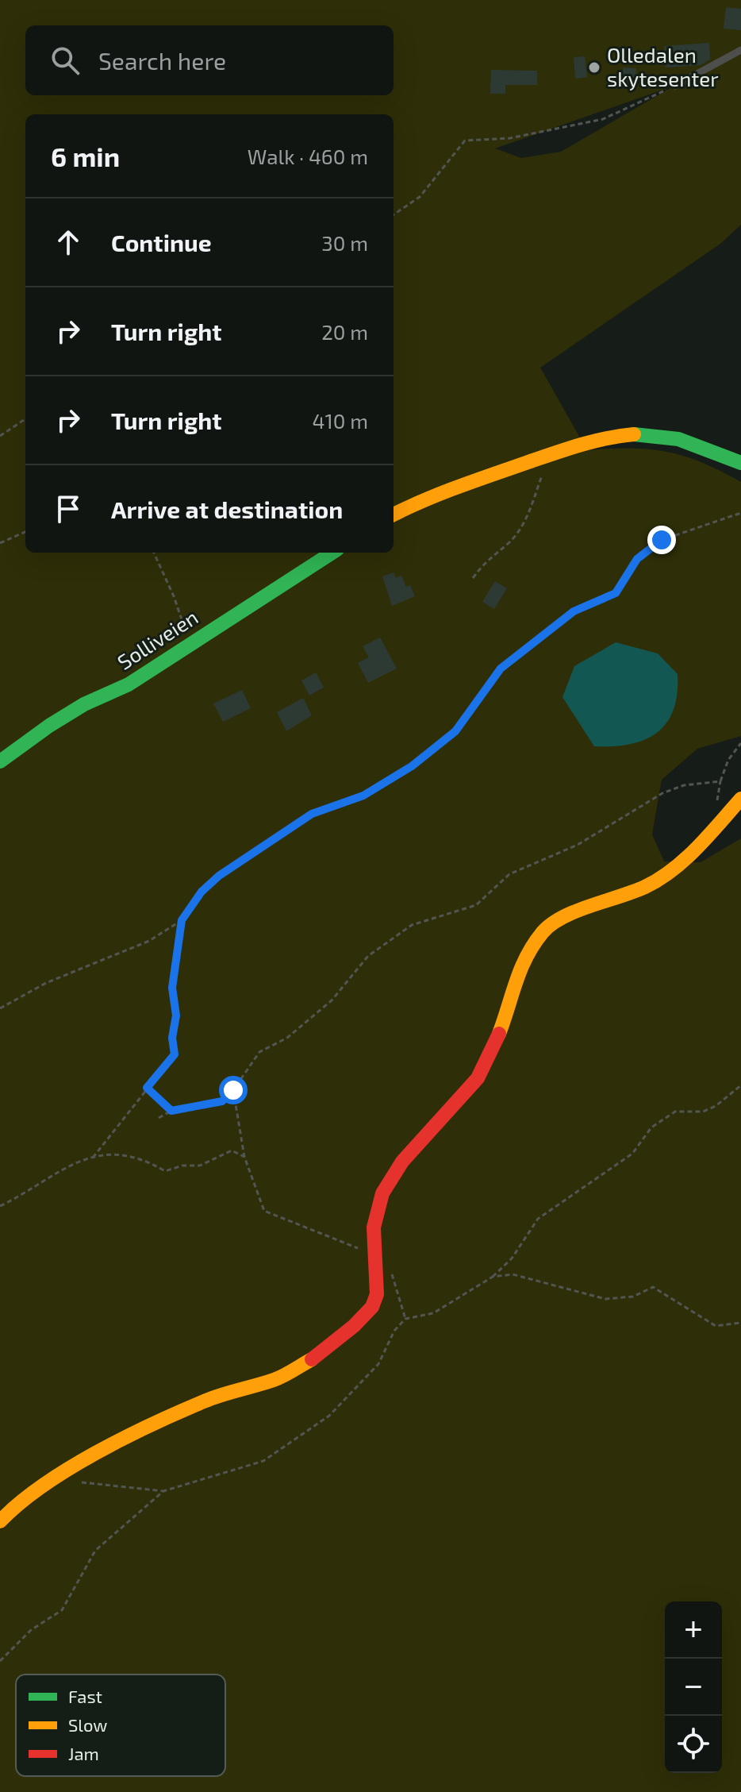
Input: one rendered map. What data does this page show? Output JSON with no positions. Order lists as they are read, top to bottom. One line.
{"streets":{"street":["Solliveien"]},"places":["Olledalen skytesenter"],"legend":["Fast","Slow","Jam"],"page":{"search":"Search here","heading":["6 min","Walk · 460 m"],"list":[["Continue","30 m"],["Turn right","20 m"],["Turn right","410 m"],"Arrive at destination"],"map_buttons":["+","−"]}}
